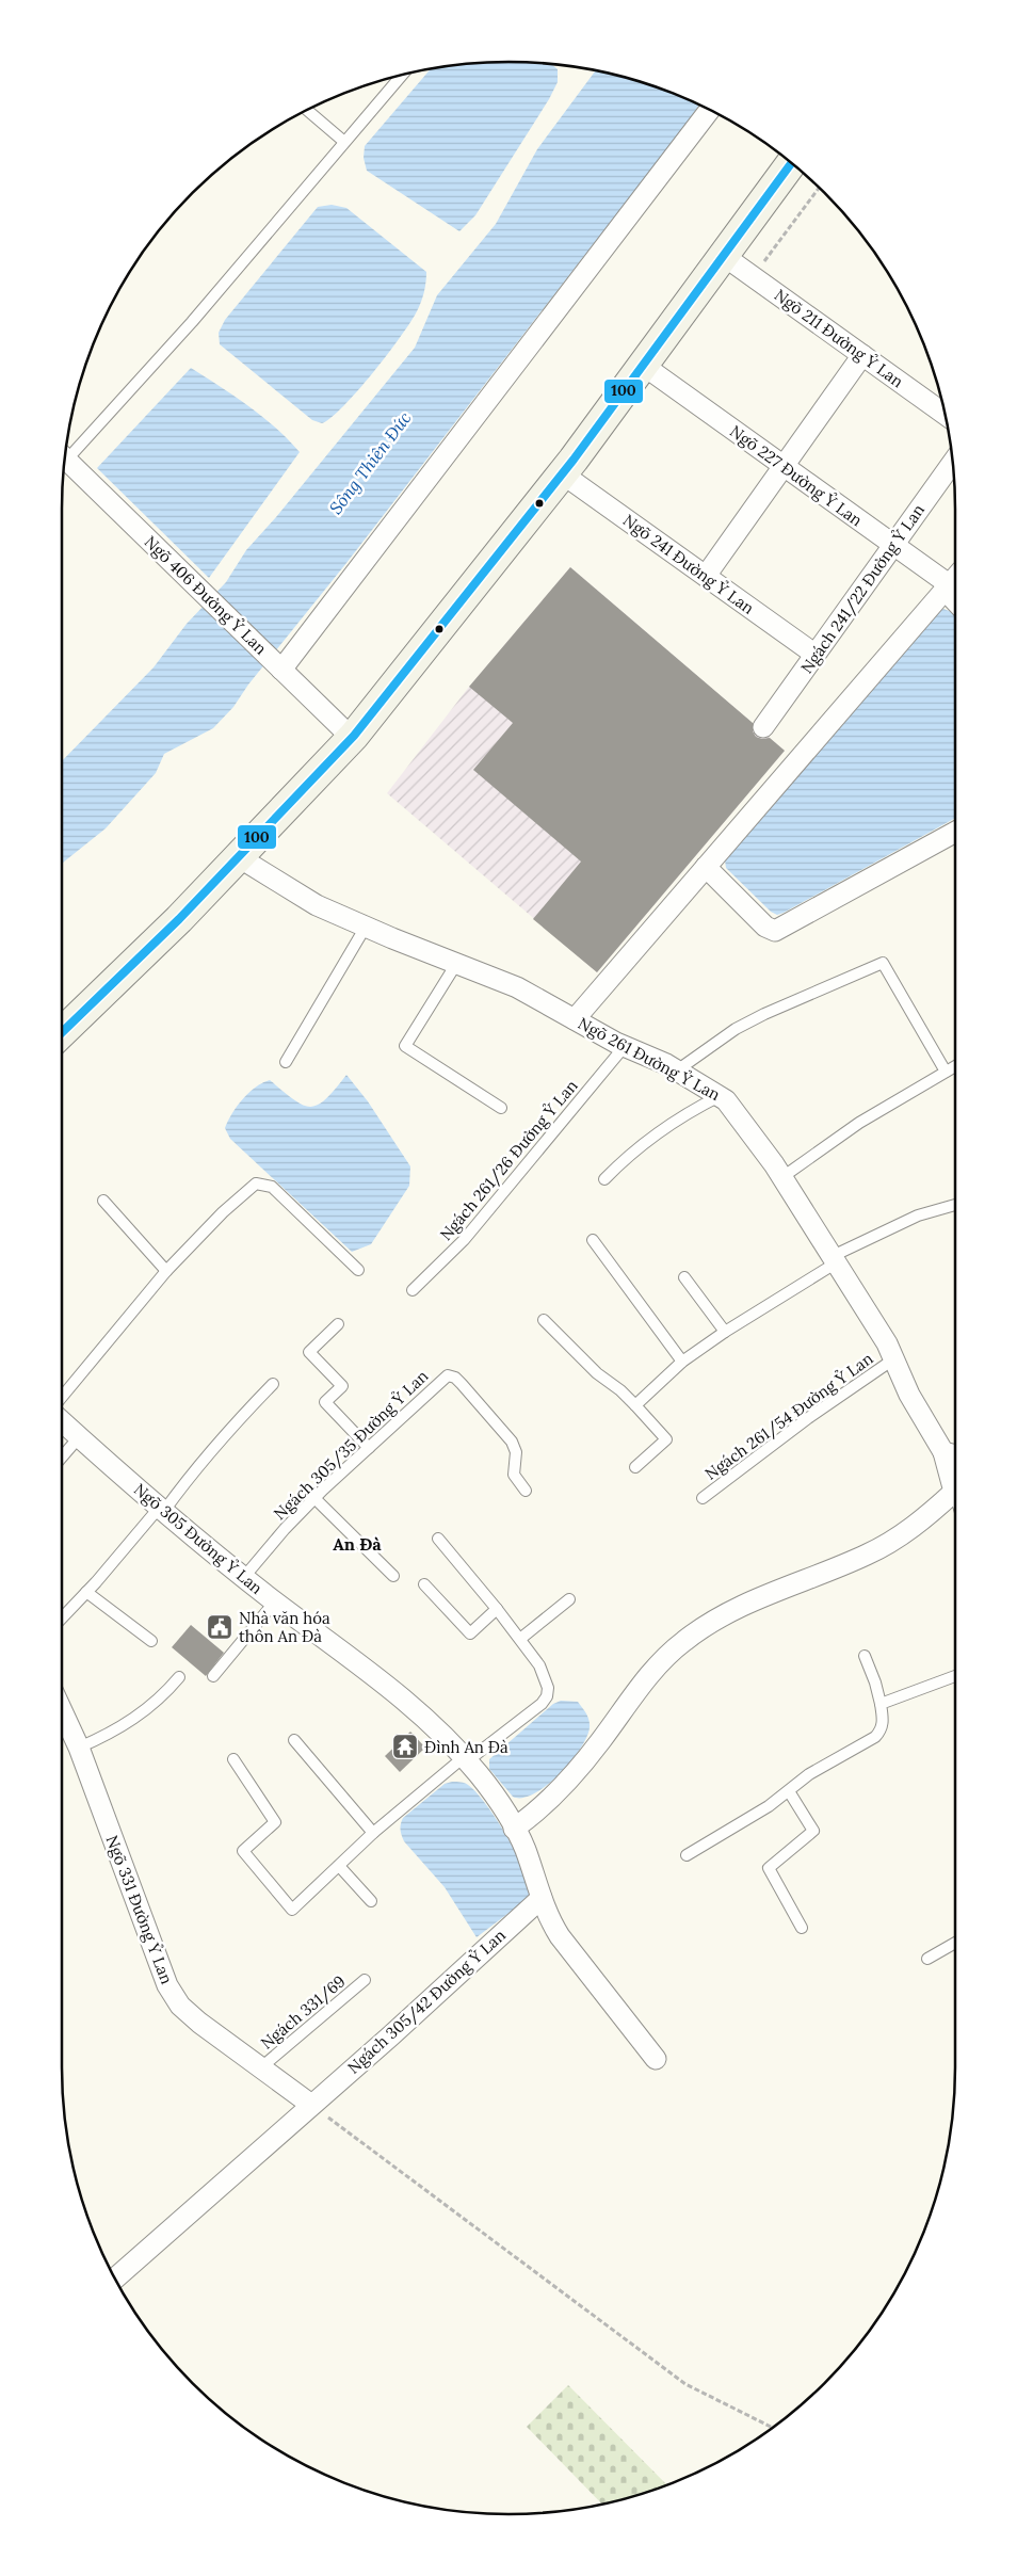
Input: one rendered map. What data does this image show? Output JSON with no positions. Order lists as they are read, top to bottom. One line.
{"streets":{"street":["Ngõ 211 Đường Ỷ Lan","Ngõ 227 Đường Ỷ Lan","Ngõ 241 Đường Ỷ Lan","Ngách 241/22 Đường Ỷ Lan","Ngõ 406 Đường Ỷ Lan","Ngõ 261 Đường Ỷ Lan","Ngõ 305 Đường Ỷ Lan","Ngõ 331 Đường Ỷ Lan","Ngách 305/42 Đường Ỷ Lan"],"lane":["Ngách 261/26 Đường Ỷ Lan","Ngách 261/54 Đường Ỷ Lan","Ngách 305/35 Đường Ỷ Lan","Ngách 331/69"]},"crossings":[["Ngõ 227 Đường Ỷ Lan","Ngách 241/22 Đường Ỷ Lan"],["Ngõ 241 Đường Ỷ Lan","Ngách 241/22 Đường Ỷ Lan"],["Ngõ 261 Đường Ỷ Lan","Ngách 261/26 Đường Ỷ Lan"],["Ngõ 261 Đường Ỷ Lan","Ngách 261/54 Đường Ỷ Lan"],["Ngách 305/35 Đường Ỷ Lan","Ngõ 305 Đường Ỷ Lan"],["Ngõ 305 Đường Ỷ Lan","Ngách 305/42 Đường Ỷ Lan"],["Ngõ 331 Đường Ỷ Lan","Ngách 305/42 Đường Ỷ Lan"],["Ngõ 331 Đường Ỷ Lan","Ngách 331/69"]],"districts":["An Đà"],"water":["Sông Thiên Đức"],"places":{"public building":["Nhà văn hóa thôn An Đà"],"temple":["Đình An Đà"]},"lines":["transit line 100"]}
